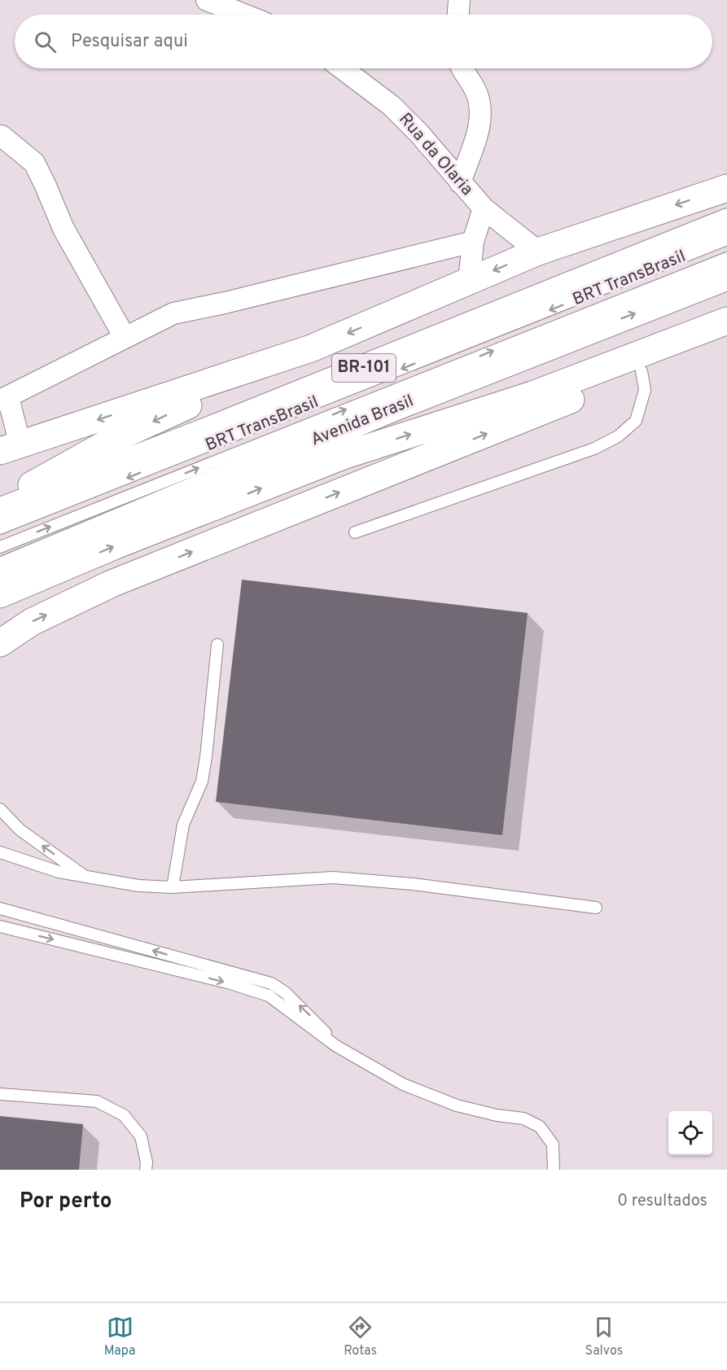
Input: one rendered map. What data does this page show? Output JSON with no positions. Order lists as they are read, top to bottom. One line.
{"streets":{"highway":["BR-101","Avenida Brasil"],"street":["Rua da Olaria"],"lane":["BRT TransBrasil"]},"crossings":[["Rua da Olaria","BR-101"]],"page":{"search":"Pesquisar aqui","heading":["Por perto","0 resultados"],"nav":["Mapa","Rotas","Salvos"]}}
